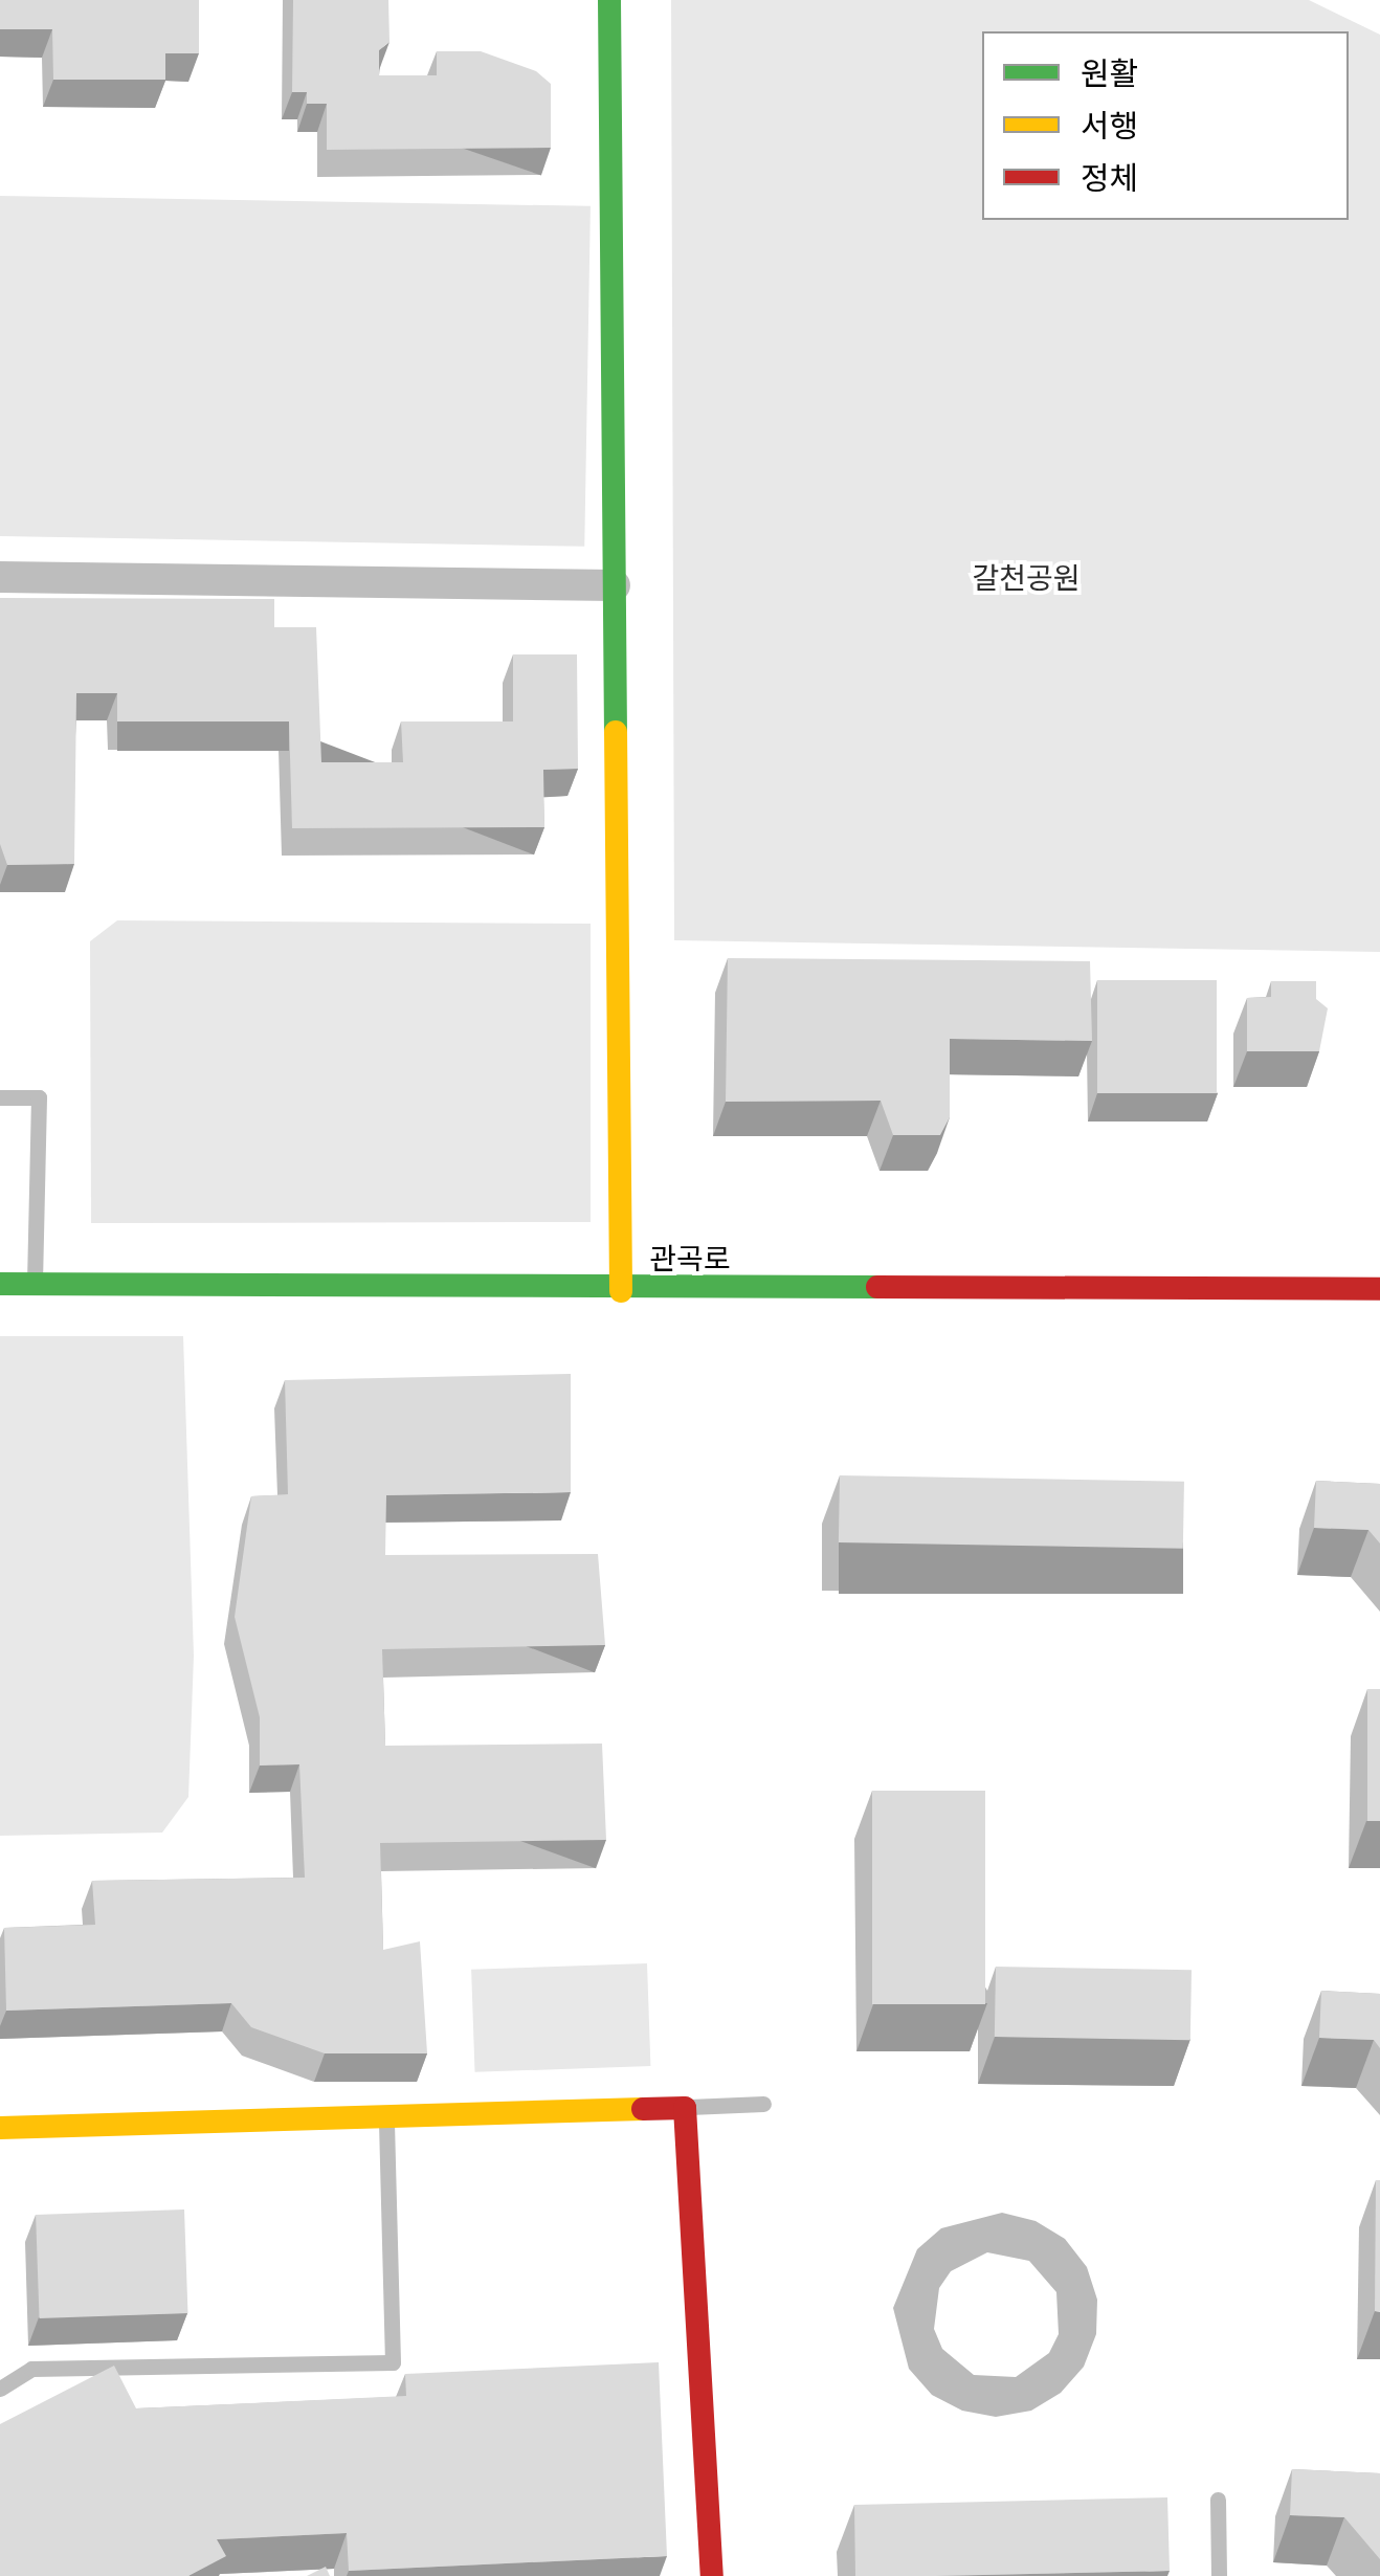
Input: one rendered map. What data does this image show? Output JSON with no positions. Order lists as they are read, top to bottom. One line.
{"streets":{"street":["관곡로"]},"parks":["갈천공원"],"legend":["원활","서행","정체"]}
